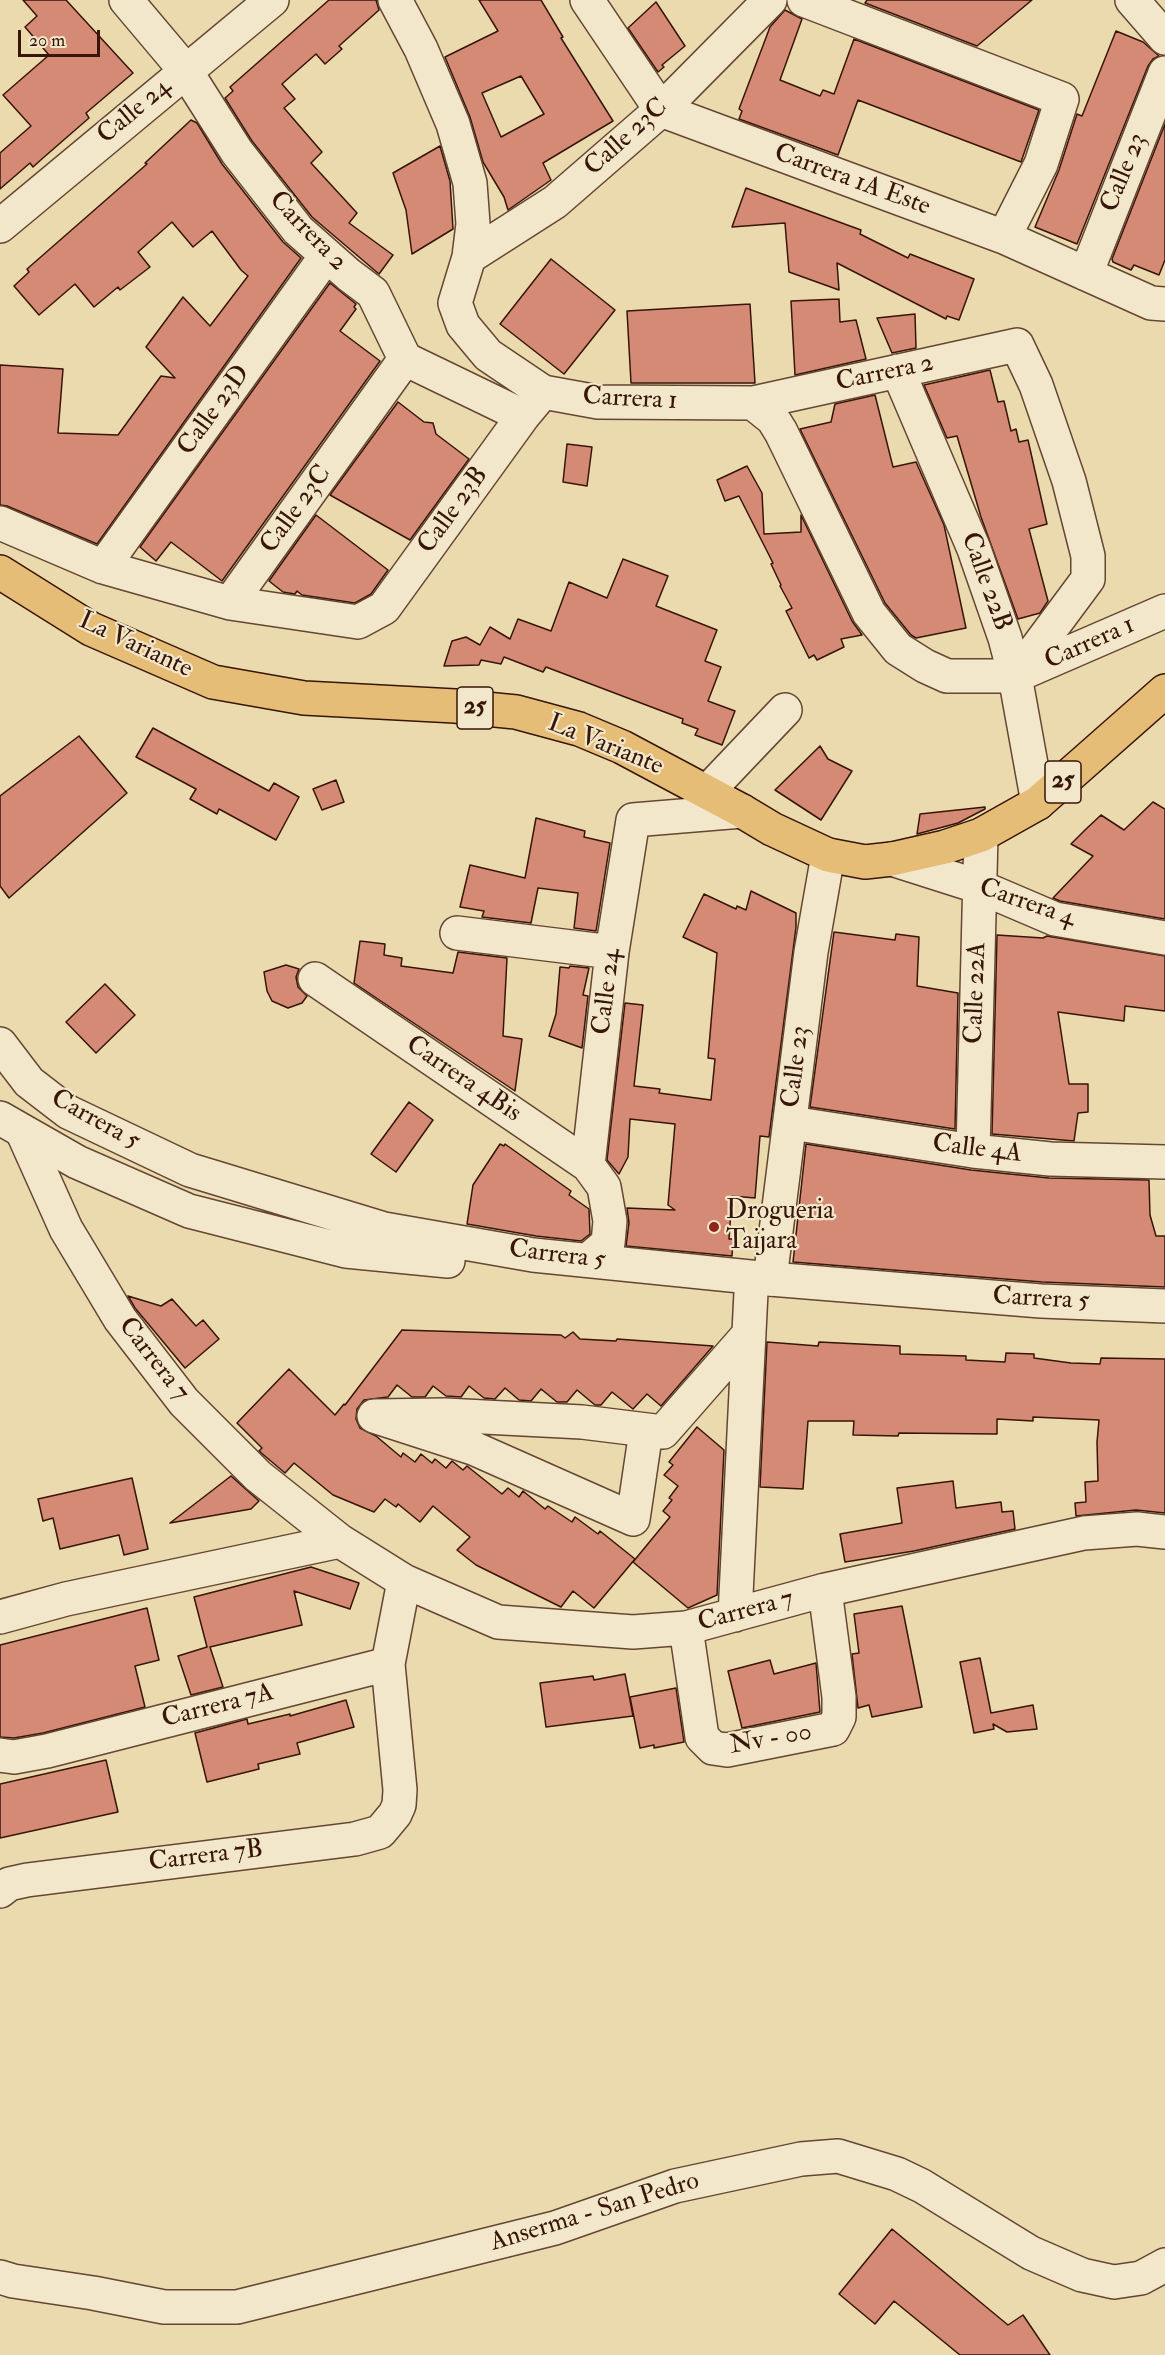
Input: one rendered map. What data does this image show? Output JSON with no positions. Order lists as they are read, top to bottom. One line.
{"streets":{"main road":["La Variante","25"],"street":["Calle 24","Calle 23C","Calle 23","Carrera 1A Este","Carrera 2","Carrera 1","Calle 23D","Calle 23B","Calle 22B","Carrera 4","Calle 22A","Carrera 4Bis","Carrera 5","Calle 4A","Carrera 7","Carrera 7A","Nv - 00","Carrera 7B","Anserma - San Pedro"]},"crossings":[["Calle 24","Carrera 2"],["Calle 24","La Variante"],["Calle 24","Carrera 4Bis"],["Calle 24","Carrera 5"],["Calle 23C","Carrera 1A Este"],["Calle 23C","Carrera 2"],["Calle 23C","Carrera 1"],["Calle 23C","Calle 23B"],["Calle 23","Carrera 1A Este"],["Calle 23","La Variante"],["Calle 23","Carrera 5"],["Calle 23","Calle 4A"],["Calle 23","Carrera 7"],["Carrera 2","Carrera 1"],["Carrera 2","Calle 23D"],["Carrera 2","Calle 22B"],["Carrera 1","Calle 23B"],["Carrera 1","Calle 22B"],["Calle 22B","La Variante"],["La Variante","Carrera 4"],["La Variante","Calle 22A"],["Carrera 4","Calle 22A"],["Calle 22A","Calle 4A"],["Carrera 5","Carrera 7"],["Carrera 7","Nv - 00"],["Carrera 7A","Carrera 7B"]],"places":["Drogueria Taijara"],"scale_bar":"20 m"}
